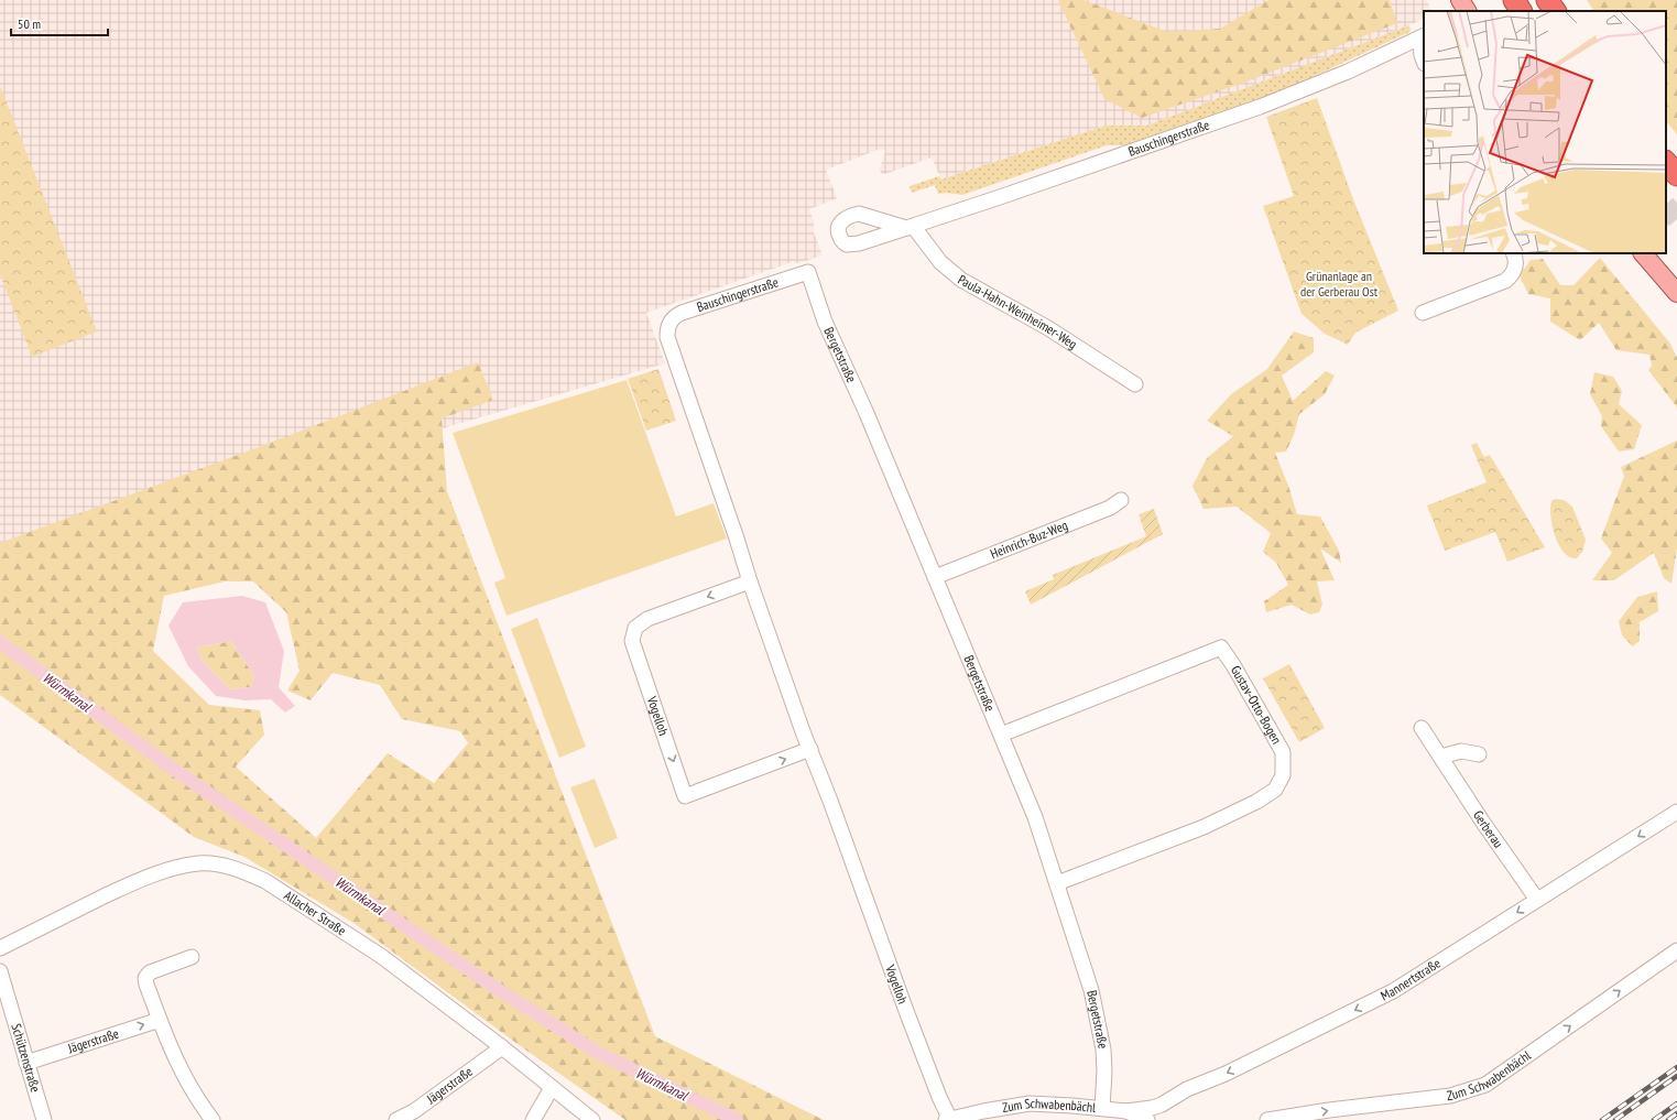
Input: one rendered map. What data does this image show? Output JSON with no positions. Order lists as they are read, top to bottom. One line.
{"streets":{"street":["Bauschingerstraße","Paula-Hahn-Weinheimer-Weg","Bergetstraße","Heinrich-Buz-Weg","Gustav-Otto-Bogen","Vogelloh","Gerberau","Allacher Straße","Mannertstraße","Jägerstraße","Schützenstraße","Zum Schwabenbächl"]},"crossings":[["Bauschingerstraße","Paula-Hahn-Weinheimer-Weg"],["Bauschingerstraße","Bergetstraße"],["Bauschingerstraße","Vogelloh"],["Bergetstraße","Heinrich-Buz-Weg"],["Bergetstraße","Gustav-Otto-Bogen"],["Bergetstraße","Zum Schwabenbächl"],["Vogelloh","Zum Schwabenbächl"],["Gerberau","Mannertstraße"],["Allacher Straße","Jägerstraße"],["Mannertstraße","Zum Schwabenbächl"],["Jägerstraße","Schützenstraße"]],"one_way":["Mannertstraße","Jägerstraße","Zum Schwabenbächl"],"water":["Würmkanal"],"parks":["Grünanlage an der Gerberau Ost"],"scale_bar":"50 m"}
